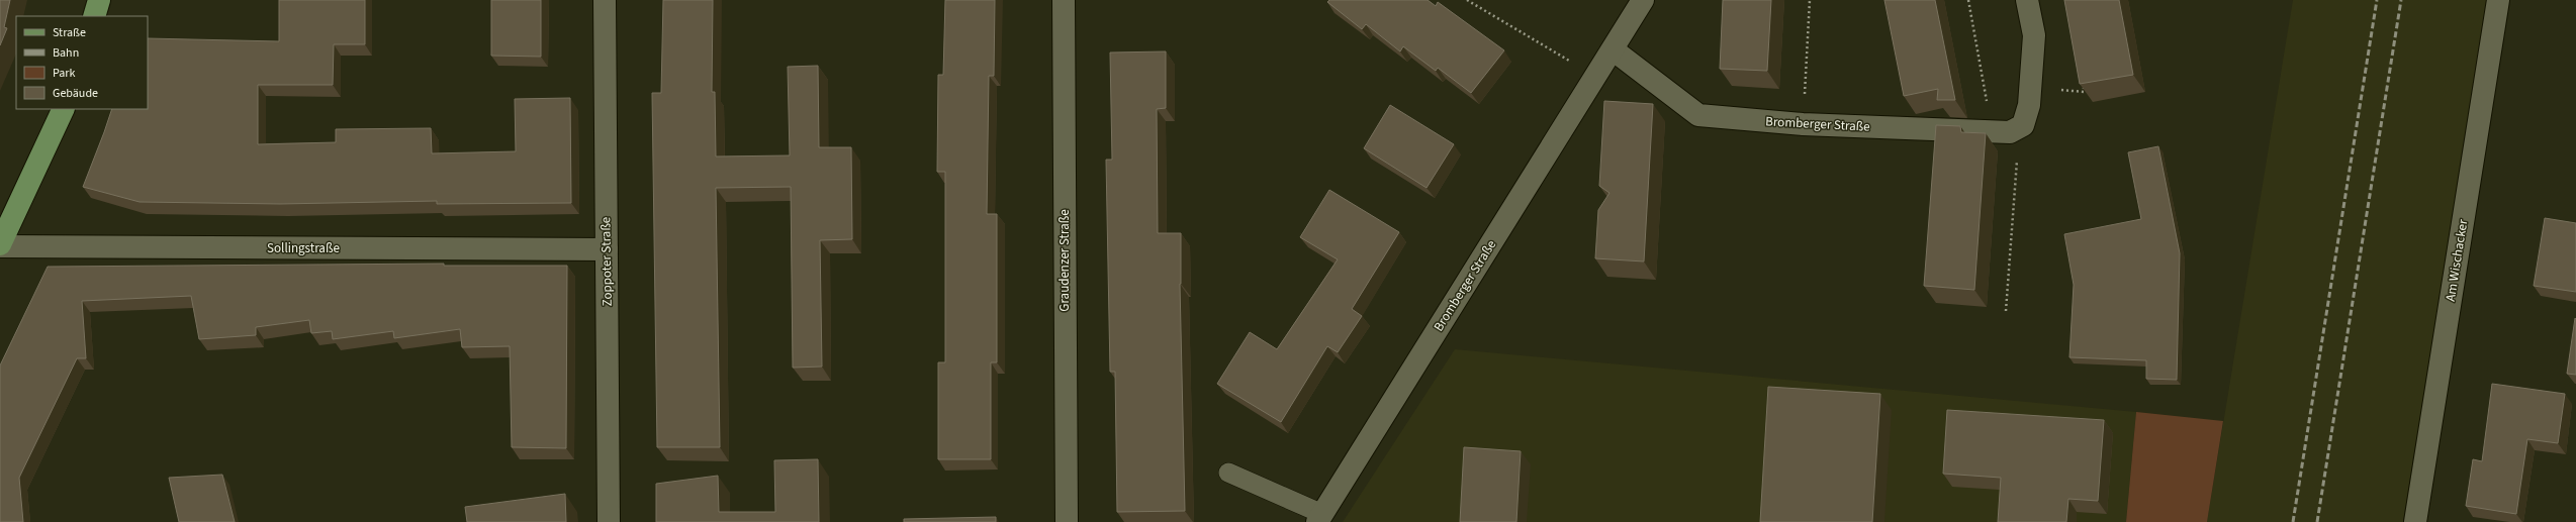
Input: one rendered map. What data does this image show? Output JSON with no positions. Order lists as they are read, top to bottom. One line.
{"streets":{"street":["Bromberger Straße","Sollingstraße","Graudenzer Straße","Am Wischacker","Zoppoter Straße"]},"crossings":[["Sollingstraße","Zoppoter Straße"]],"legend":["Straße","Bahn","Park","Gebäude"]}
